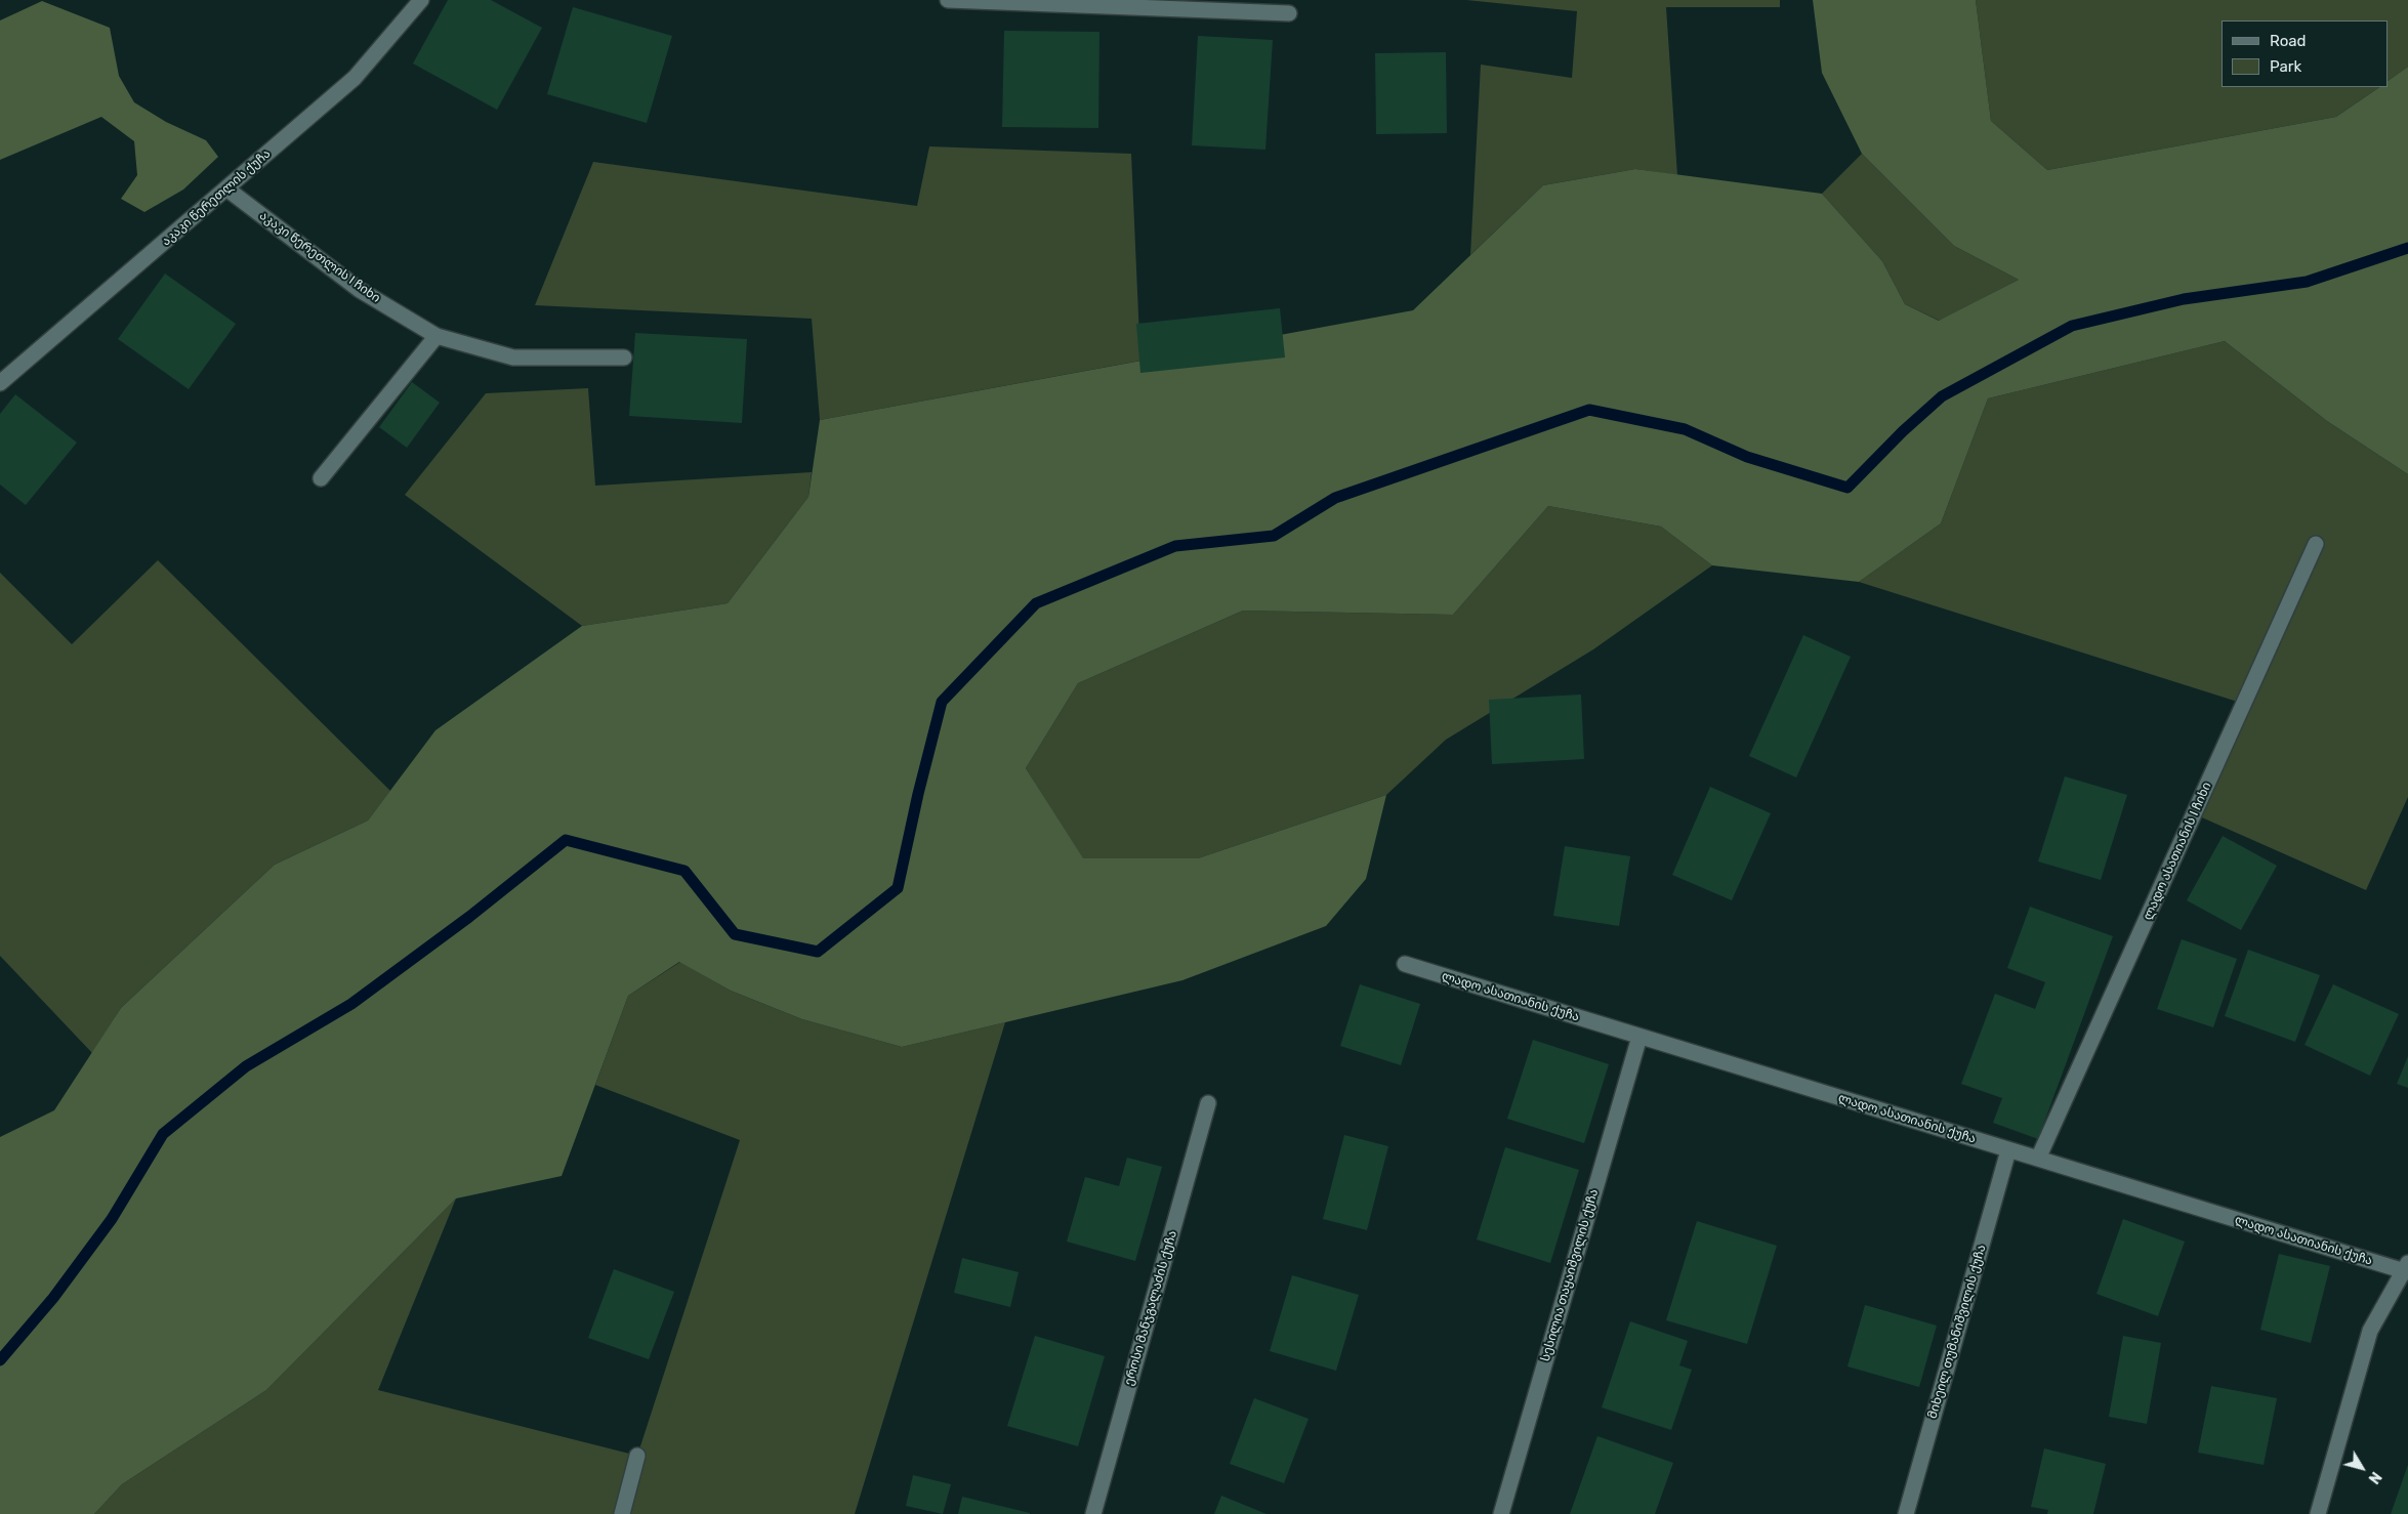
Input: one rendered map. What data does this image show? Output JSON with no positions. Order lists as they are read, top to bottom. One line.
{"streets":{"street":["აკაკი წერეთლის ქუჩა","აკაკი წერეთლის I ჩიხი","ლადო ასათიანის I ჩიხი","ლადო ასათიანის ქუჩა","სესილია თაყაიშვილის ქუჩა","ეროსი მანჯგალაძის ქუჩა","მიხეილ თუმანიშვილის ქუჩა"]},"crossings":[["აკაკი წერეთლის ქუჩა","აკაკი წერეთლის I ჩიხი"],["ლადო ასათიანის I ჩიხი","ლადო ასათიანის ქუჩა"],["ლადო ასათიანის ქუჩა","სესილია თაყაიშვილის ქუჩა"],["ლადო ასათიანის ქუჩა","მიხეილ თუმანიშვილის ქუჩა"]],"legend":["Road","Park"],"north":"bottom right"}
